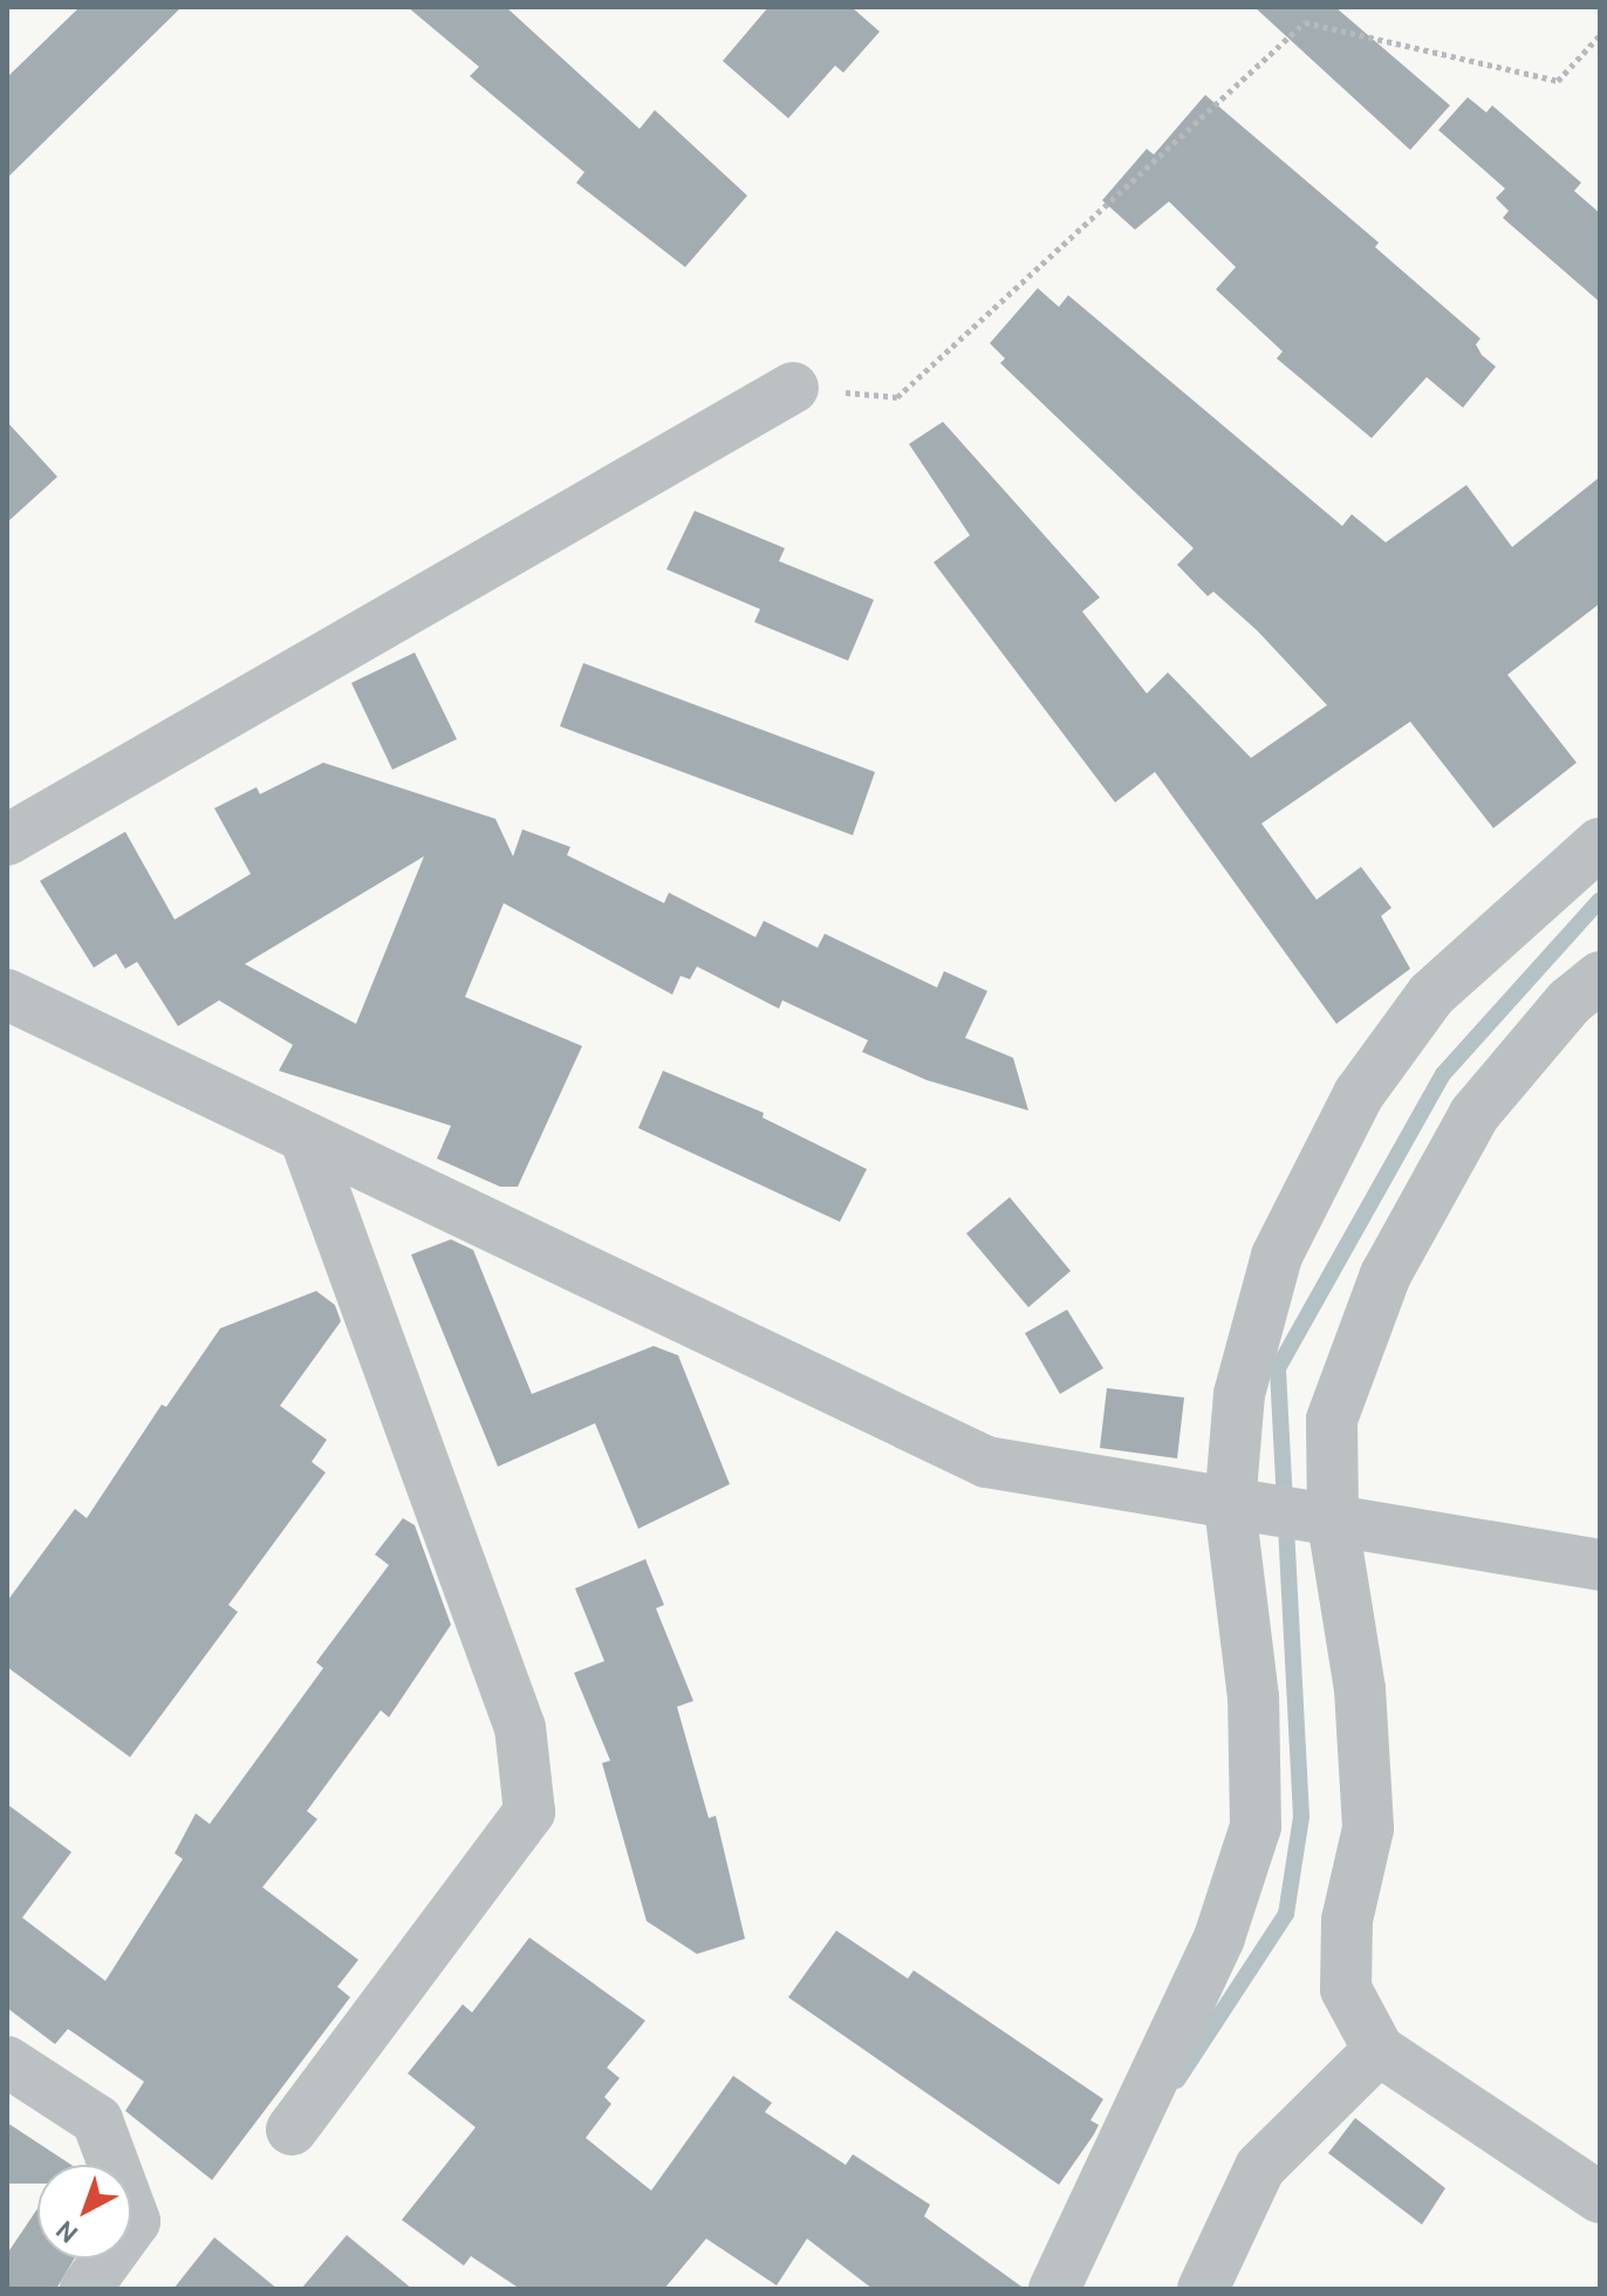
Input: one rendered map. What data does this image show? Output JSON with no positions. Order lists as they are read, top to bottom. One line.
{"north":"bottom left"}
